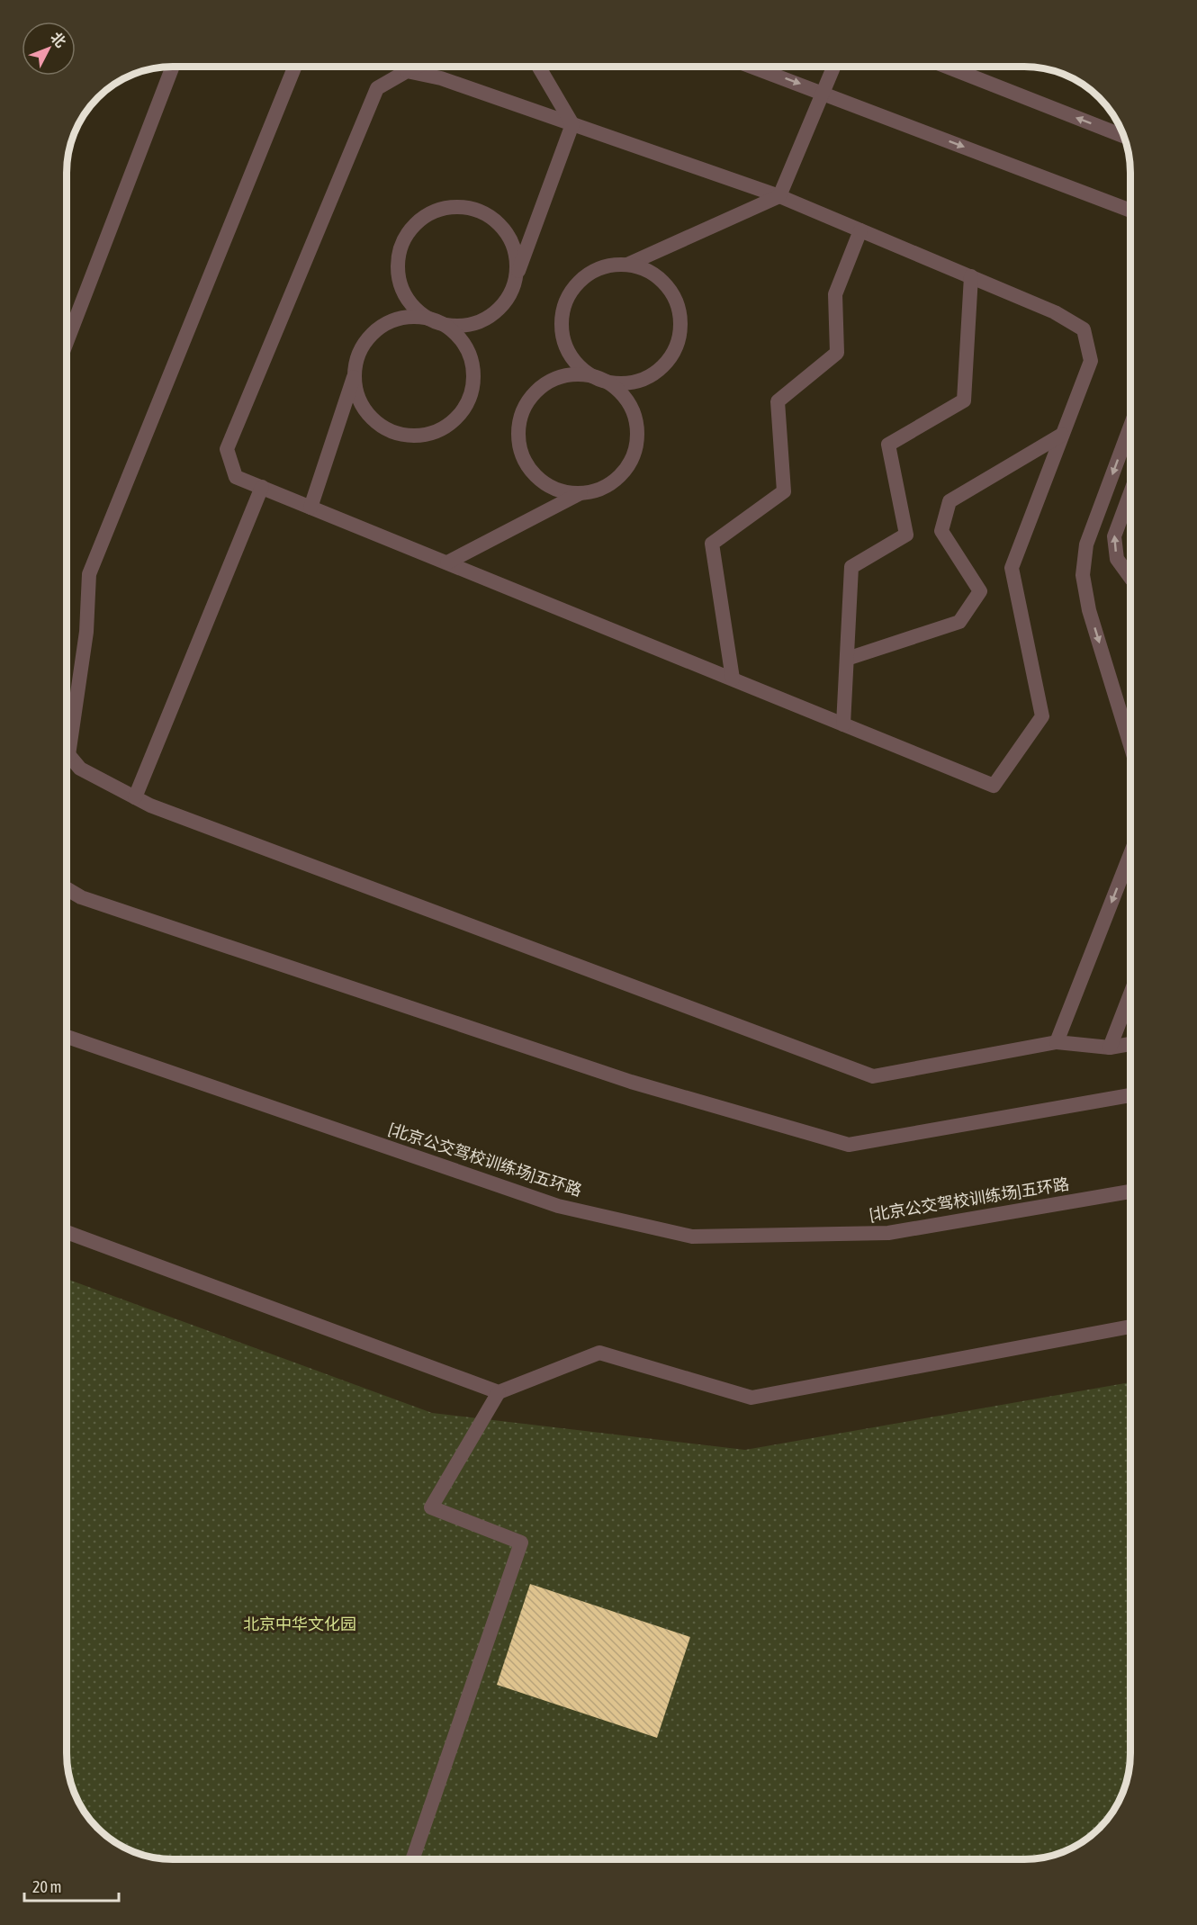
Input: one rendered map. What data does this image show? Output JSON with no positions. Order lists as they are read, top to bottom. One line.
{"streets":{"street":["[北京公交驾校训练场]五环路"]},"parks":["北京中华文化园"],"scale_bar":"20 m","north":"top right"}
